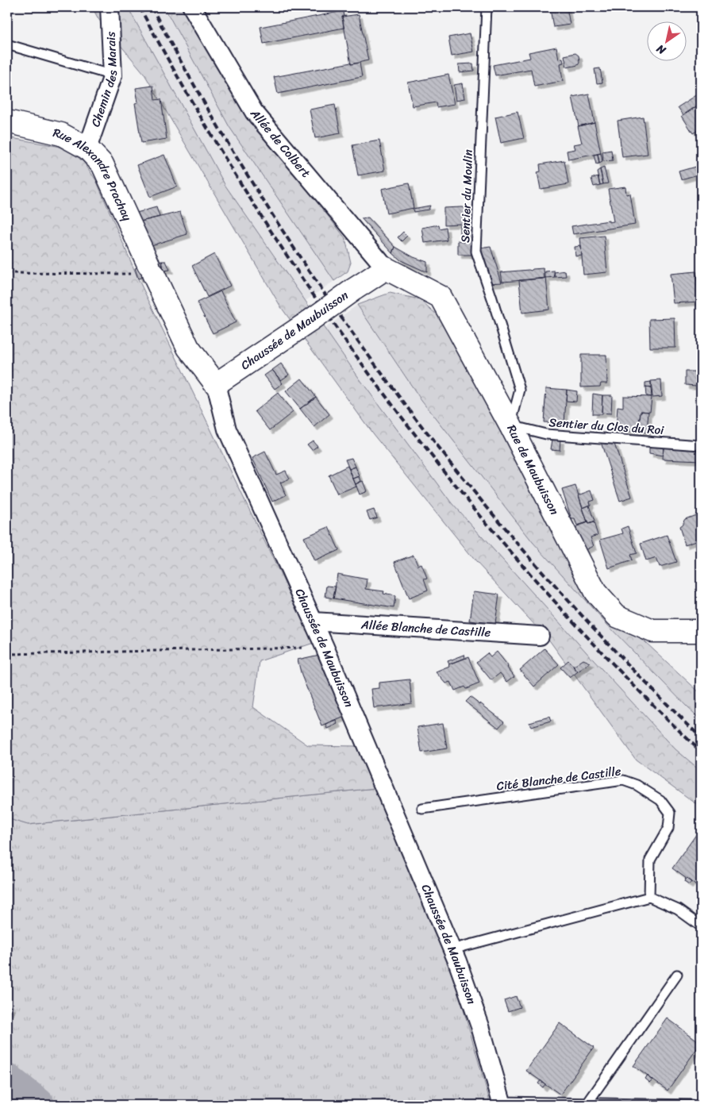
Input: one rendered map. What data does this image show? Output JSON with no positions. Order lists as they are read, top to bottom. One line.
{"streets":{"street":["Chemin des Marais","Allée de Colbert","Rue Alexandre Prachay","Chaussée de Maubuisson","Rue de Maubuisson","Allée Blanche de Castille"],"lane":["Sentier du Moulin","Sentier du Clos du Roi","Cité Blanche de Castille"]},"crossings":[["Chemin des Marais","Rue Alexandre Prachay"],["Allée de Colbert","Chaussée de Maubuisson"],["Allée de Colbert","Rue de Maubuisson"],["Rue Alexandre Prachay","Chaussée de Maubuisson"],["Sentier du Moulin","Sentier du Clos du Roi"],["Sentier du Moulin","Rue de Maubuisson"],["Chaussée de Maubuisson","Rue de Maubuisson"],["Chaussée de Maubuisson","Allée Blanche de Castille"],["Sentier du Clos du Roi","Rue de Maubuisson"]],"north":"bottom left"}
